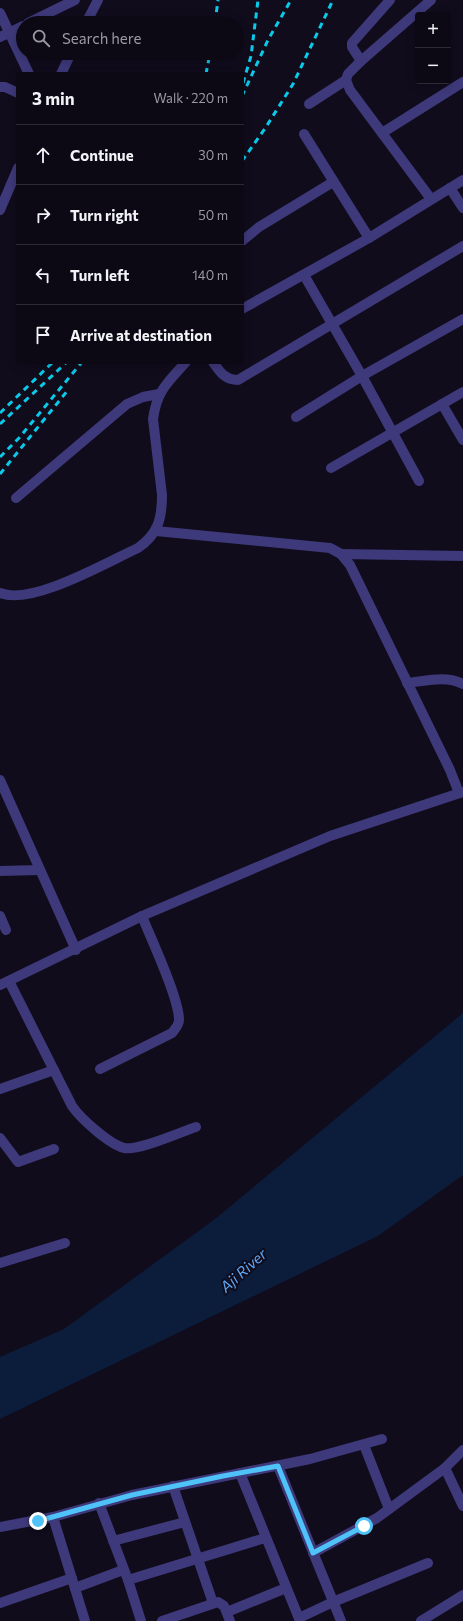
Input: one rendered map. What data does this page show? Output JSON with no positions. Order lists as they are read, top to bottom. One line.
{"water":["Aji River"],"page":{"map_buttons":["+","−"],"search":"Search here","heading":["3 min","Walk · 220 m"],"list":[["Continue","30 m"],["Turn right","50 m"],["Turn left","140 m"],"Arrive at destination"]}}
